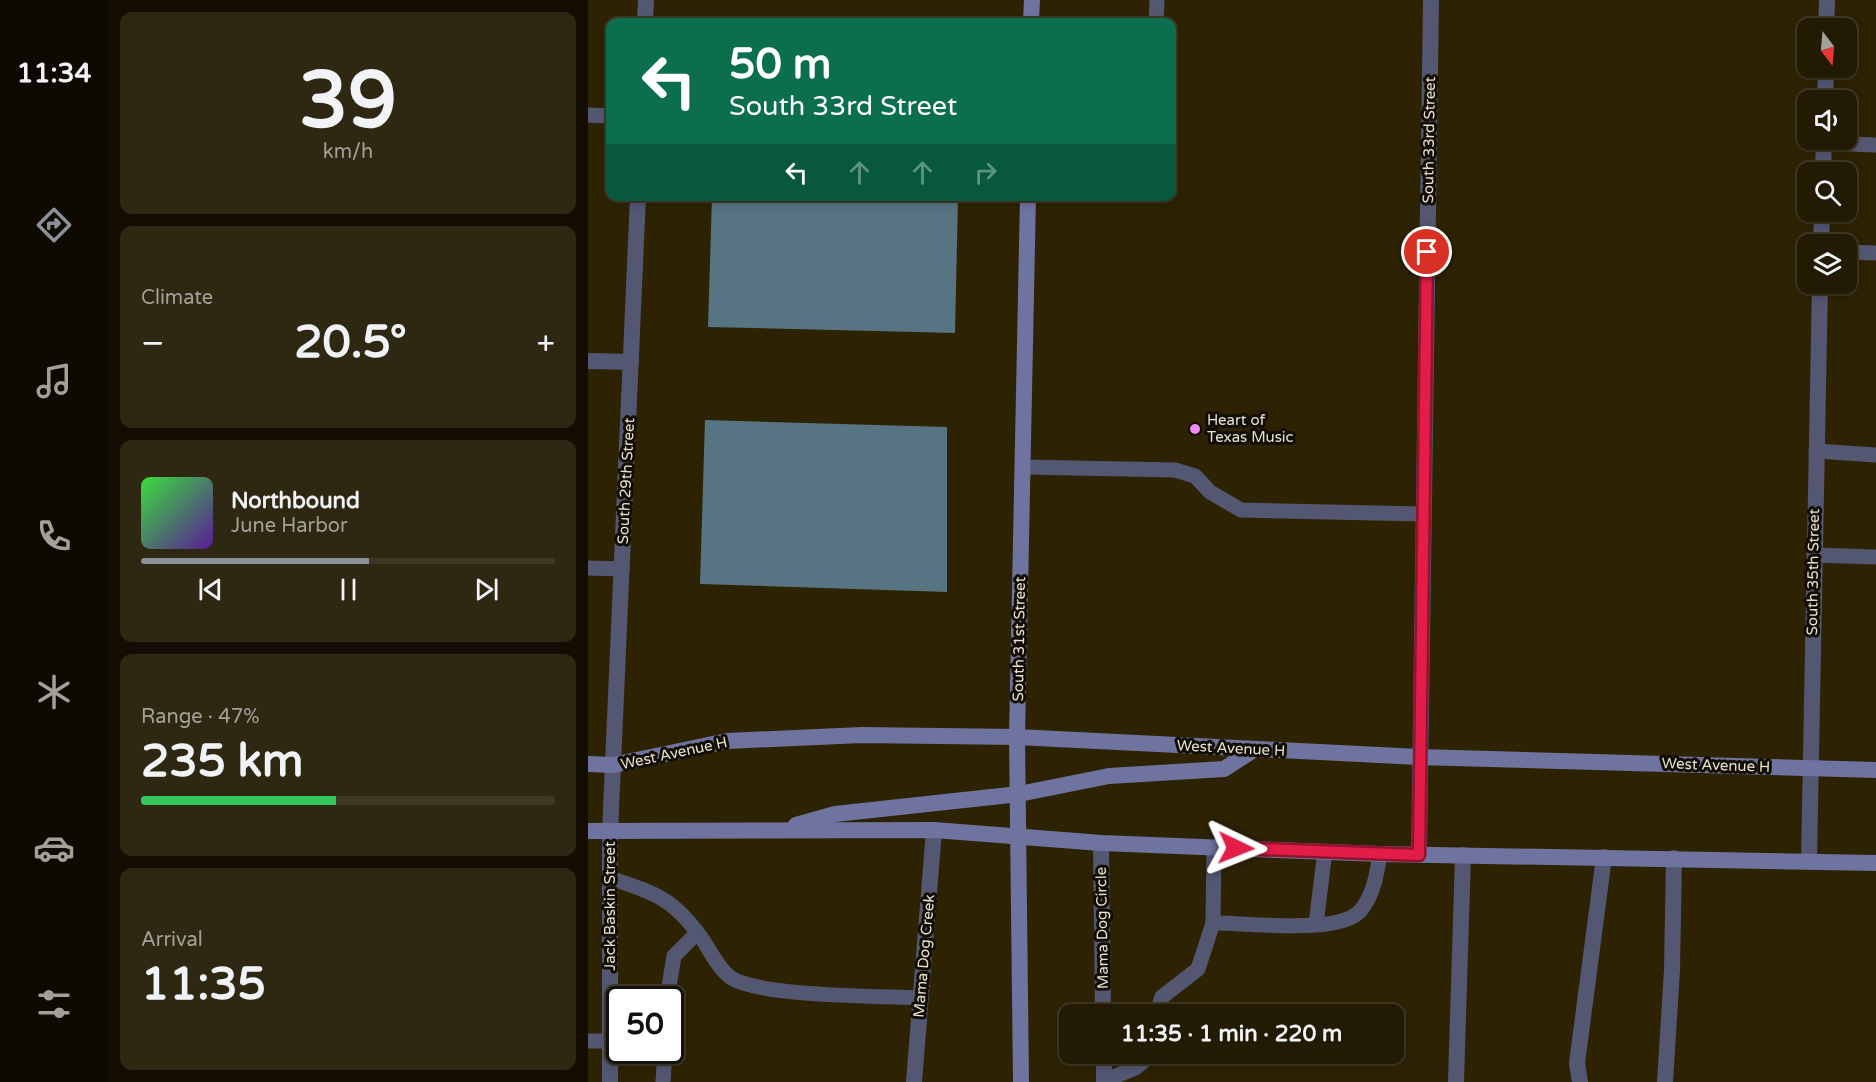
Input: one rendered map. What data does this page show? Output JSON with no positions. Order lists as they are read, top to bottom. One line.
{"streets":{"main road":["South 31st Street","West Avenue H"],"street":["South 33rd Street","South 29th Street","South 35th Street","Jack Baskin Street","Mama Dog Circle","Mama Dog Creek"]},"crossings":[["South 33rd Street","West Avenue H"],["South 29th Street","West Avenue H"],["South 29th Street","Jack Baskin Street"],["South 35th Street","West Avenue H"],["South 31st Street","West Avenue H"],["West Avenue H","Jack Baskin Street"]],"places":["Heart of Texas Music"],"north":"bottom","page":{"tabs":"11:34","tile":[["39","km/h"],"Climate",["Range · 47%","235 km"],["Arrival","11:35"]],"turn":["50 m","South 33rd Street"],"heat":["−","20.5°","+"],"song":["Northbound","June Harbor"],"limit":"50","trip":"11:35 · 1 min · 220 m"}}
